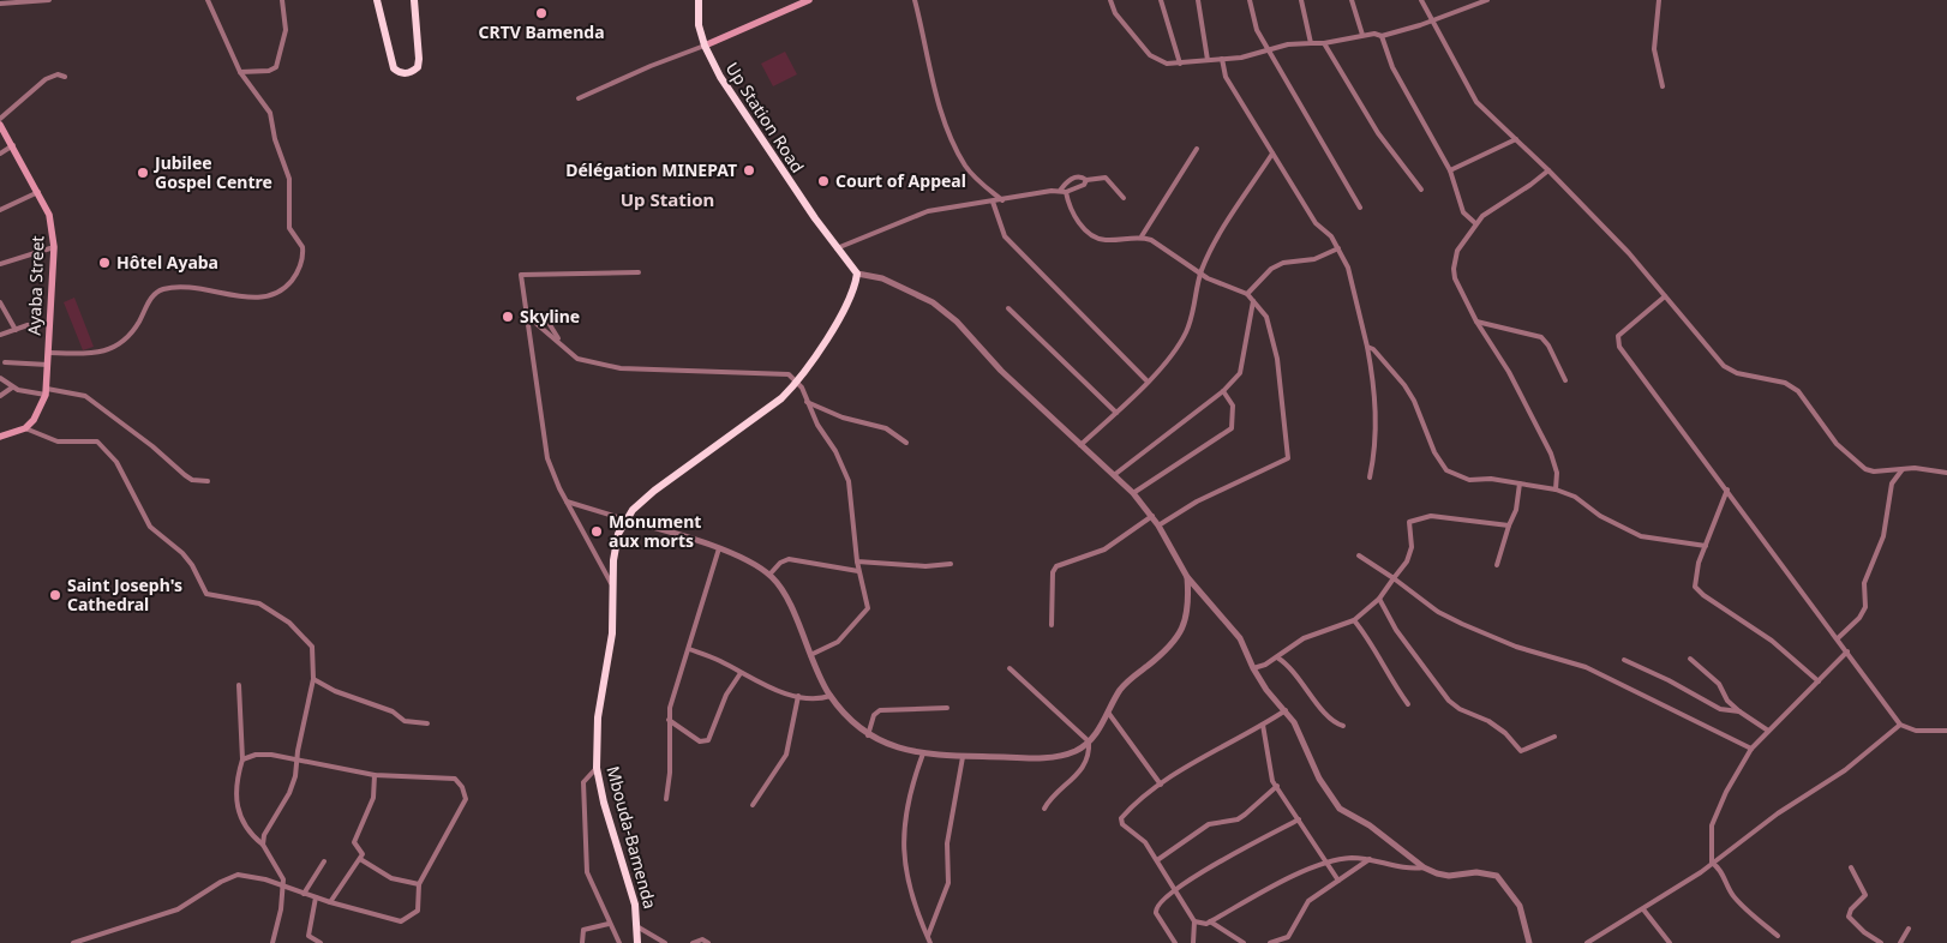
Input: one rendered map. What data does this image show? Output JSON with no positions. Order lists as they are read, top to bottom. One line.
{"streets":{"highway":["Up Station Road","Mbouda-Bamenda"],"main road":["Ayaba Street"]},"districts":["Up Station"],"places":["CRTV Bamenda","Délégation MINEPAT","Jubilee Gospel Centre","Court of Appeal","Hôtel Ayaba","Skyline","Monument aux morts","Saint Joseph's Cathedral"]}
